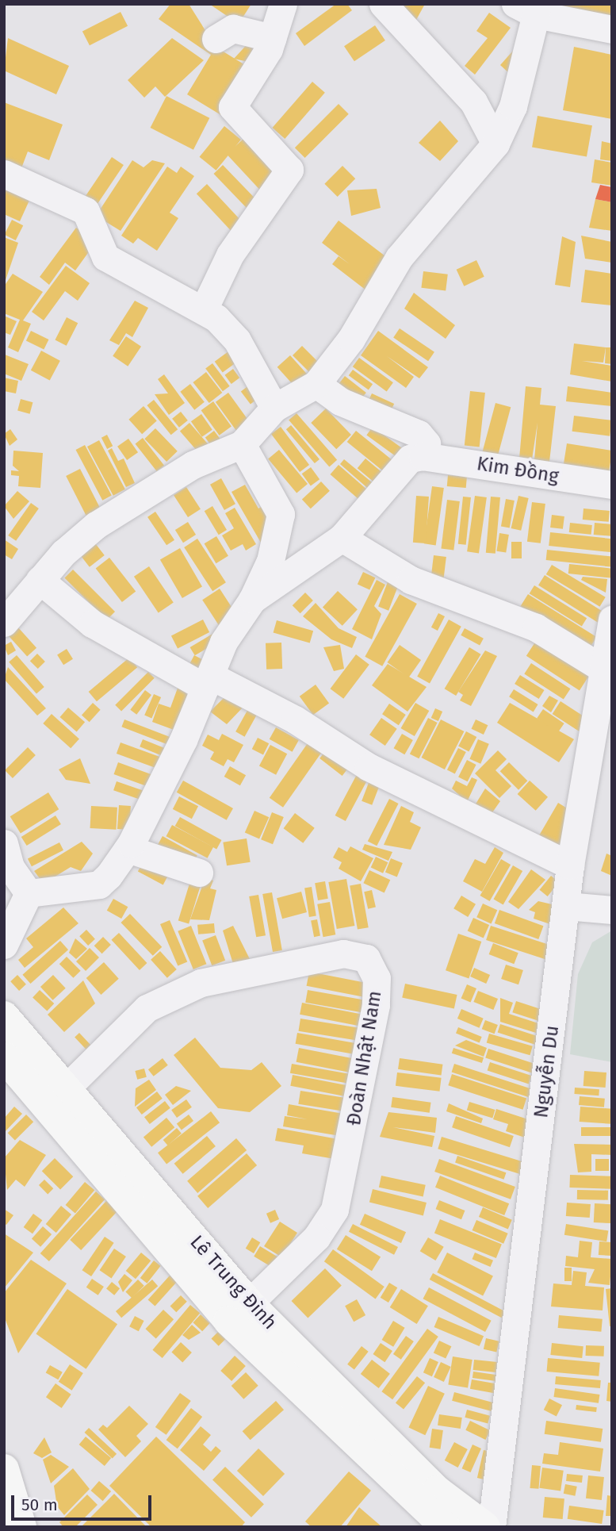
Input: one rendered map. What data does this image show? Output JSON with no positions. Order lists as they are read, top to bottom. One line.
{"streets":{"main road":["Lê Trung Đình"],"street":["Kim Đồng","Đoàn Nhật Nam","Nguyễn Du"]},"crossings":[["Đoàn Nhật Nam","Lê Trung Đình"]],"scale_bar":"50 m"}
